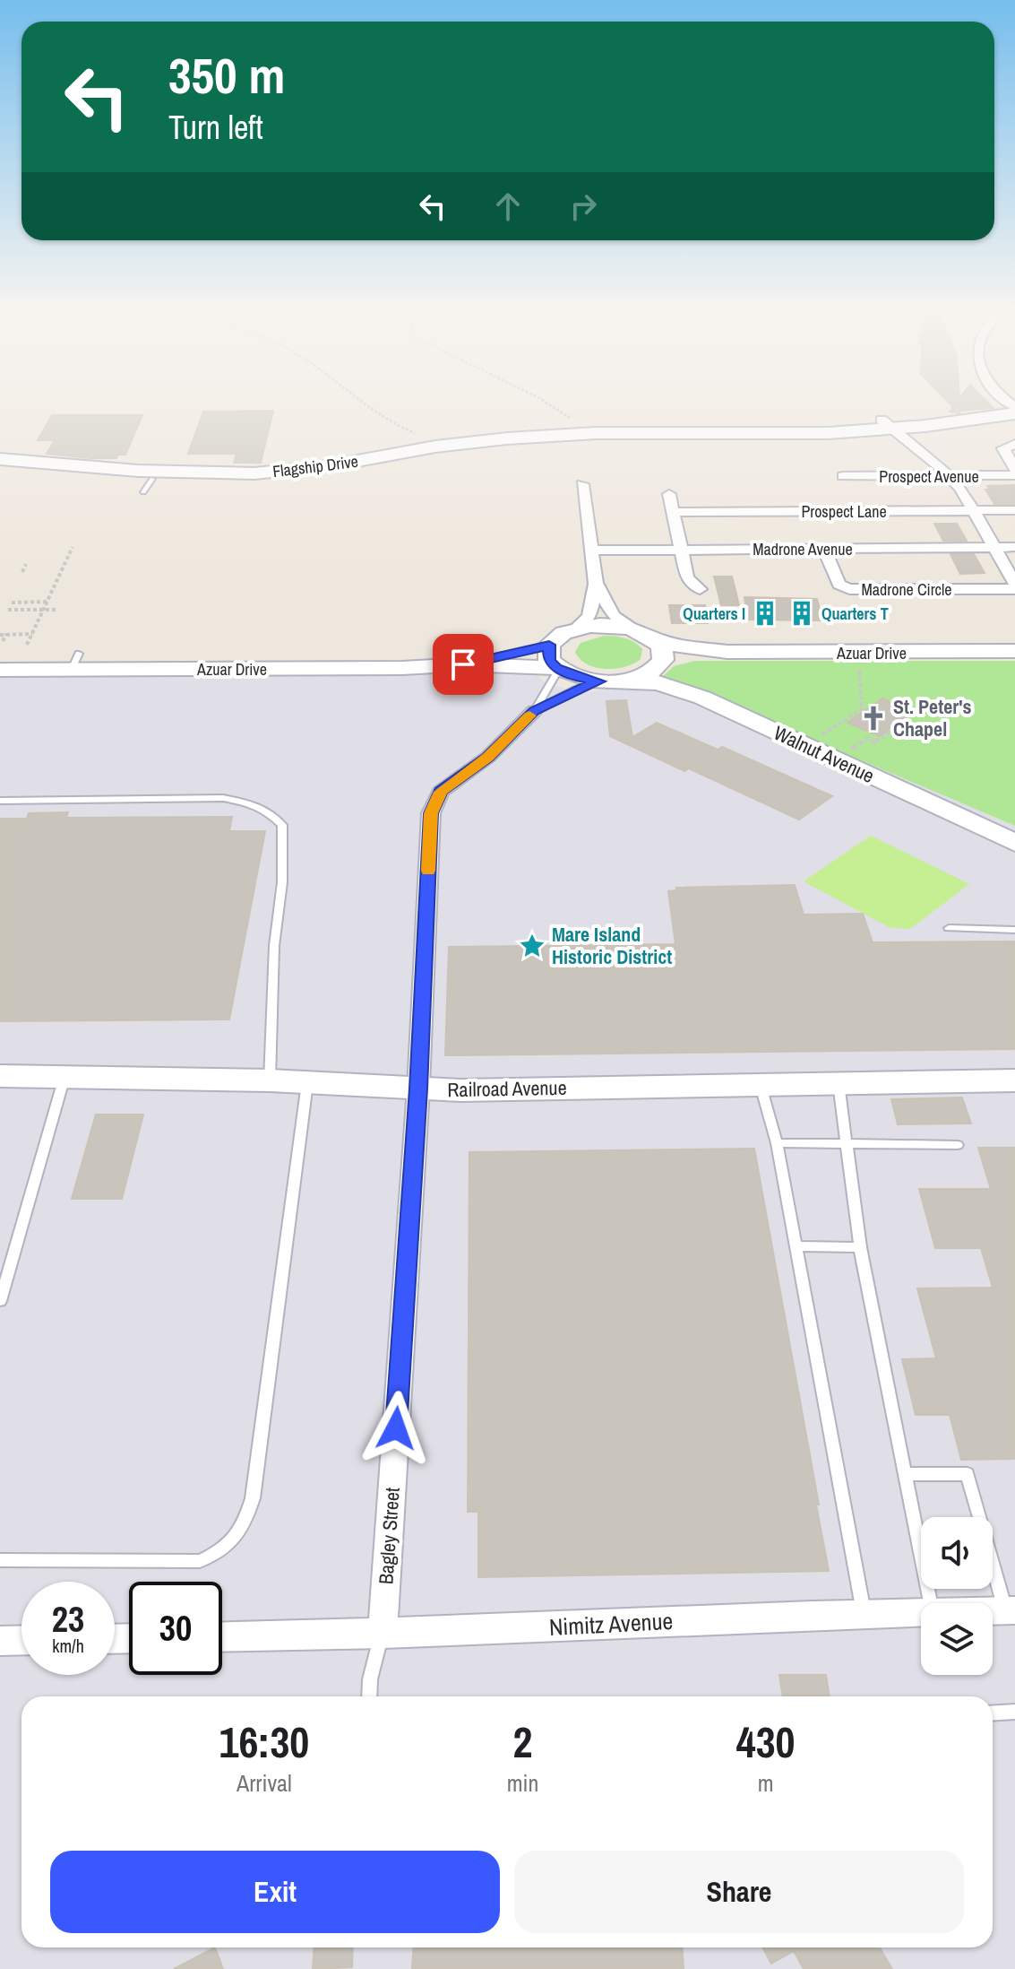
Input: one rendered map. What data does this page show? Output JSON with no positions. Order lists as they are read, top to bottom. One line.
{"streets":{"street":["Flagship Drive","Prospect Avenue","Prospect Lane","Madrone Avenue","Madrone Circle","Azuar Drive","Walnut Avenue","Railroad Avenue","Bagley Street","Nimitz Avenue"]},"crossings":[["Madrone Avenue","Madrone Circle"],["Azuar Drive","Walnut Avenue"],["Azuar Drive","Bagley Street"],["Railroad Avenue","Bagley Street"],["Bagley Street","Nimitz Avenue"]],"places":{"building":["Quarters I","Quarters T"],"church":["St. Peter's Chapel"],"place":["Mare Island Historic District"]},"page":{"turn":["350 m","Turn left"],"speed":"23 km/h","limit":"30","eta":["16:30","Arrival","2","min","430","m"],"buttons":["Exit","Share"]}}
